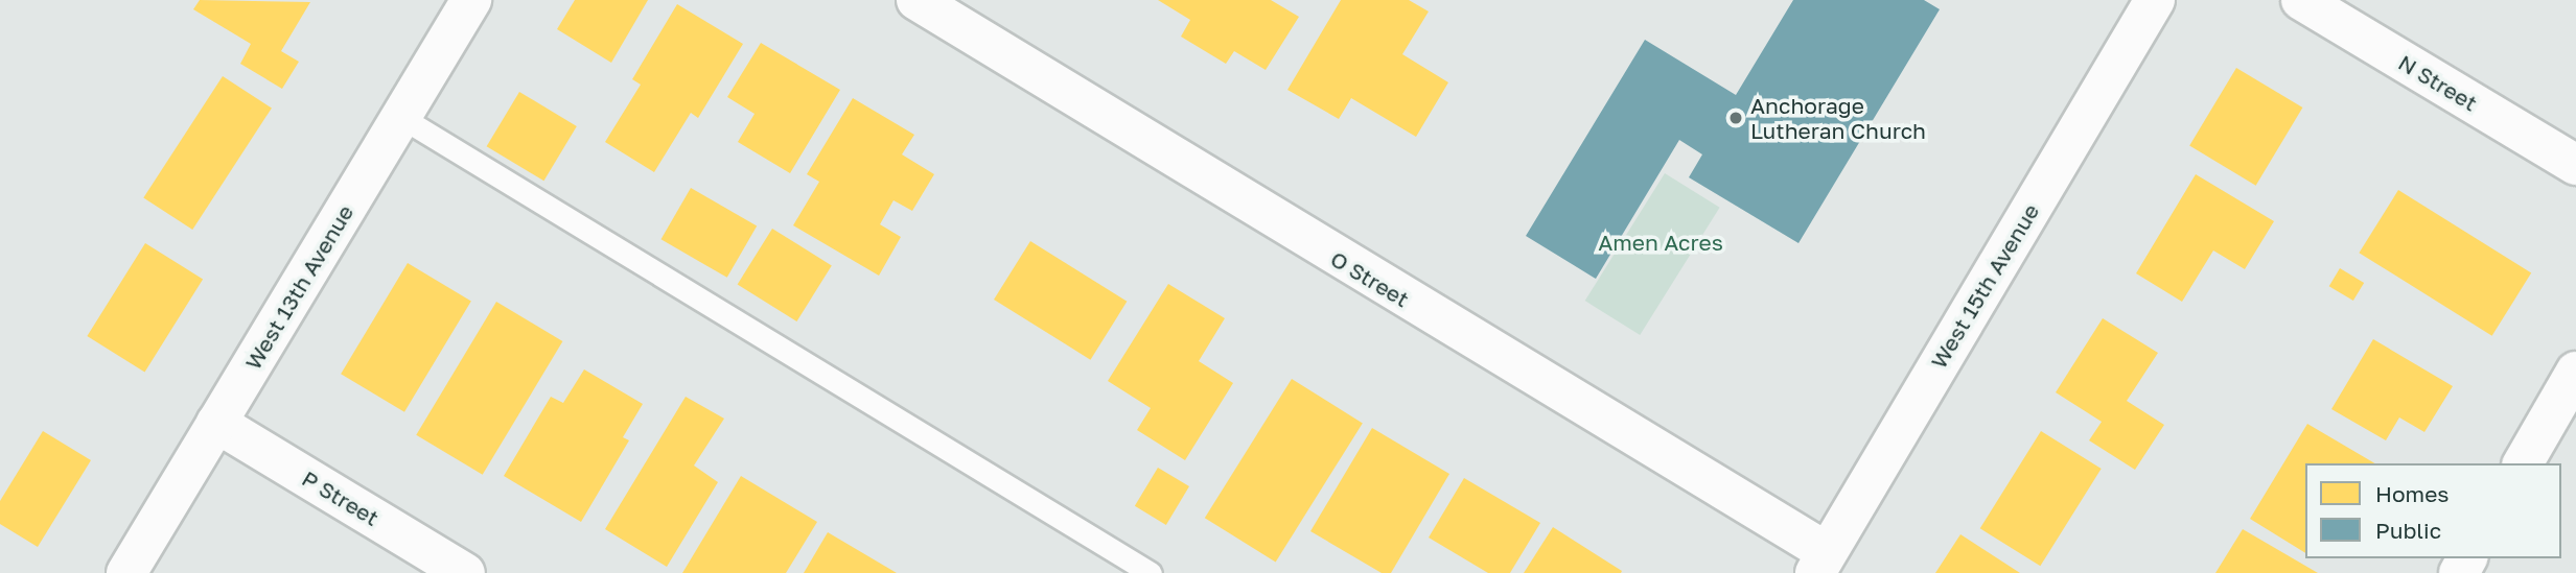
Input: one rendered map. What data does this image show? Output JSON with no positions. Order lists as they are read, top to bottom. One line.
{"streets":{"street":["N Street","O Street","West 15th Avenue","West 13th Avenue","P Street"]},"crossings":[["O Street","West 15th Avenue"],["West 13th Avenue","P Street"]],"parks":["Amen Acres"],"places":["Anchorage Lutheran Church"],"legend":["Homes","Public"]}
